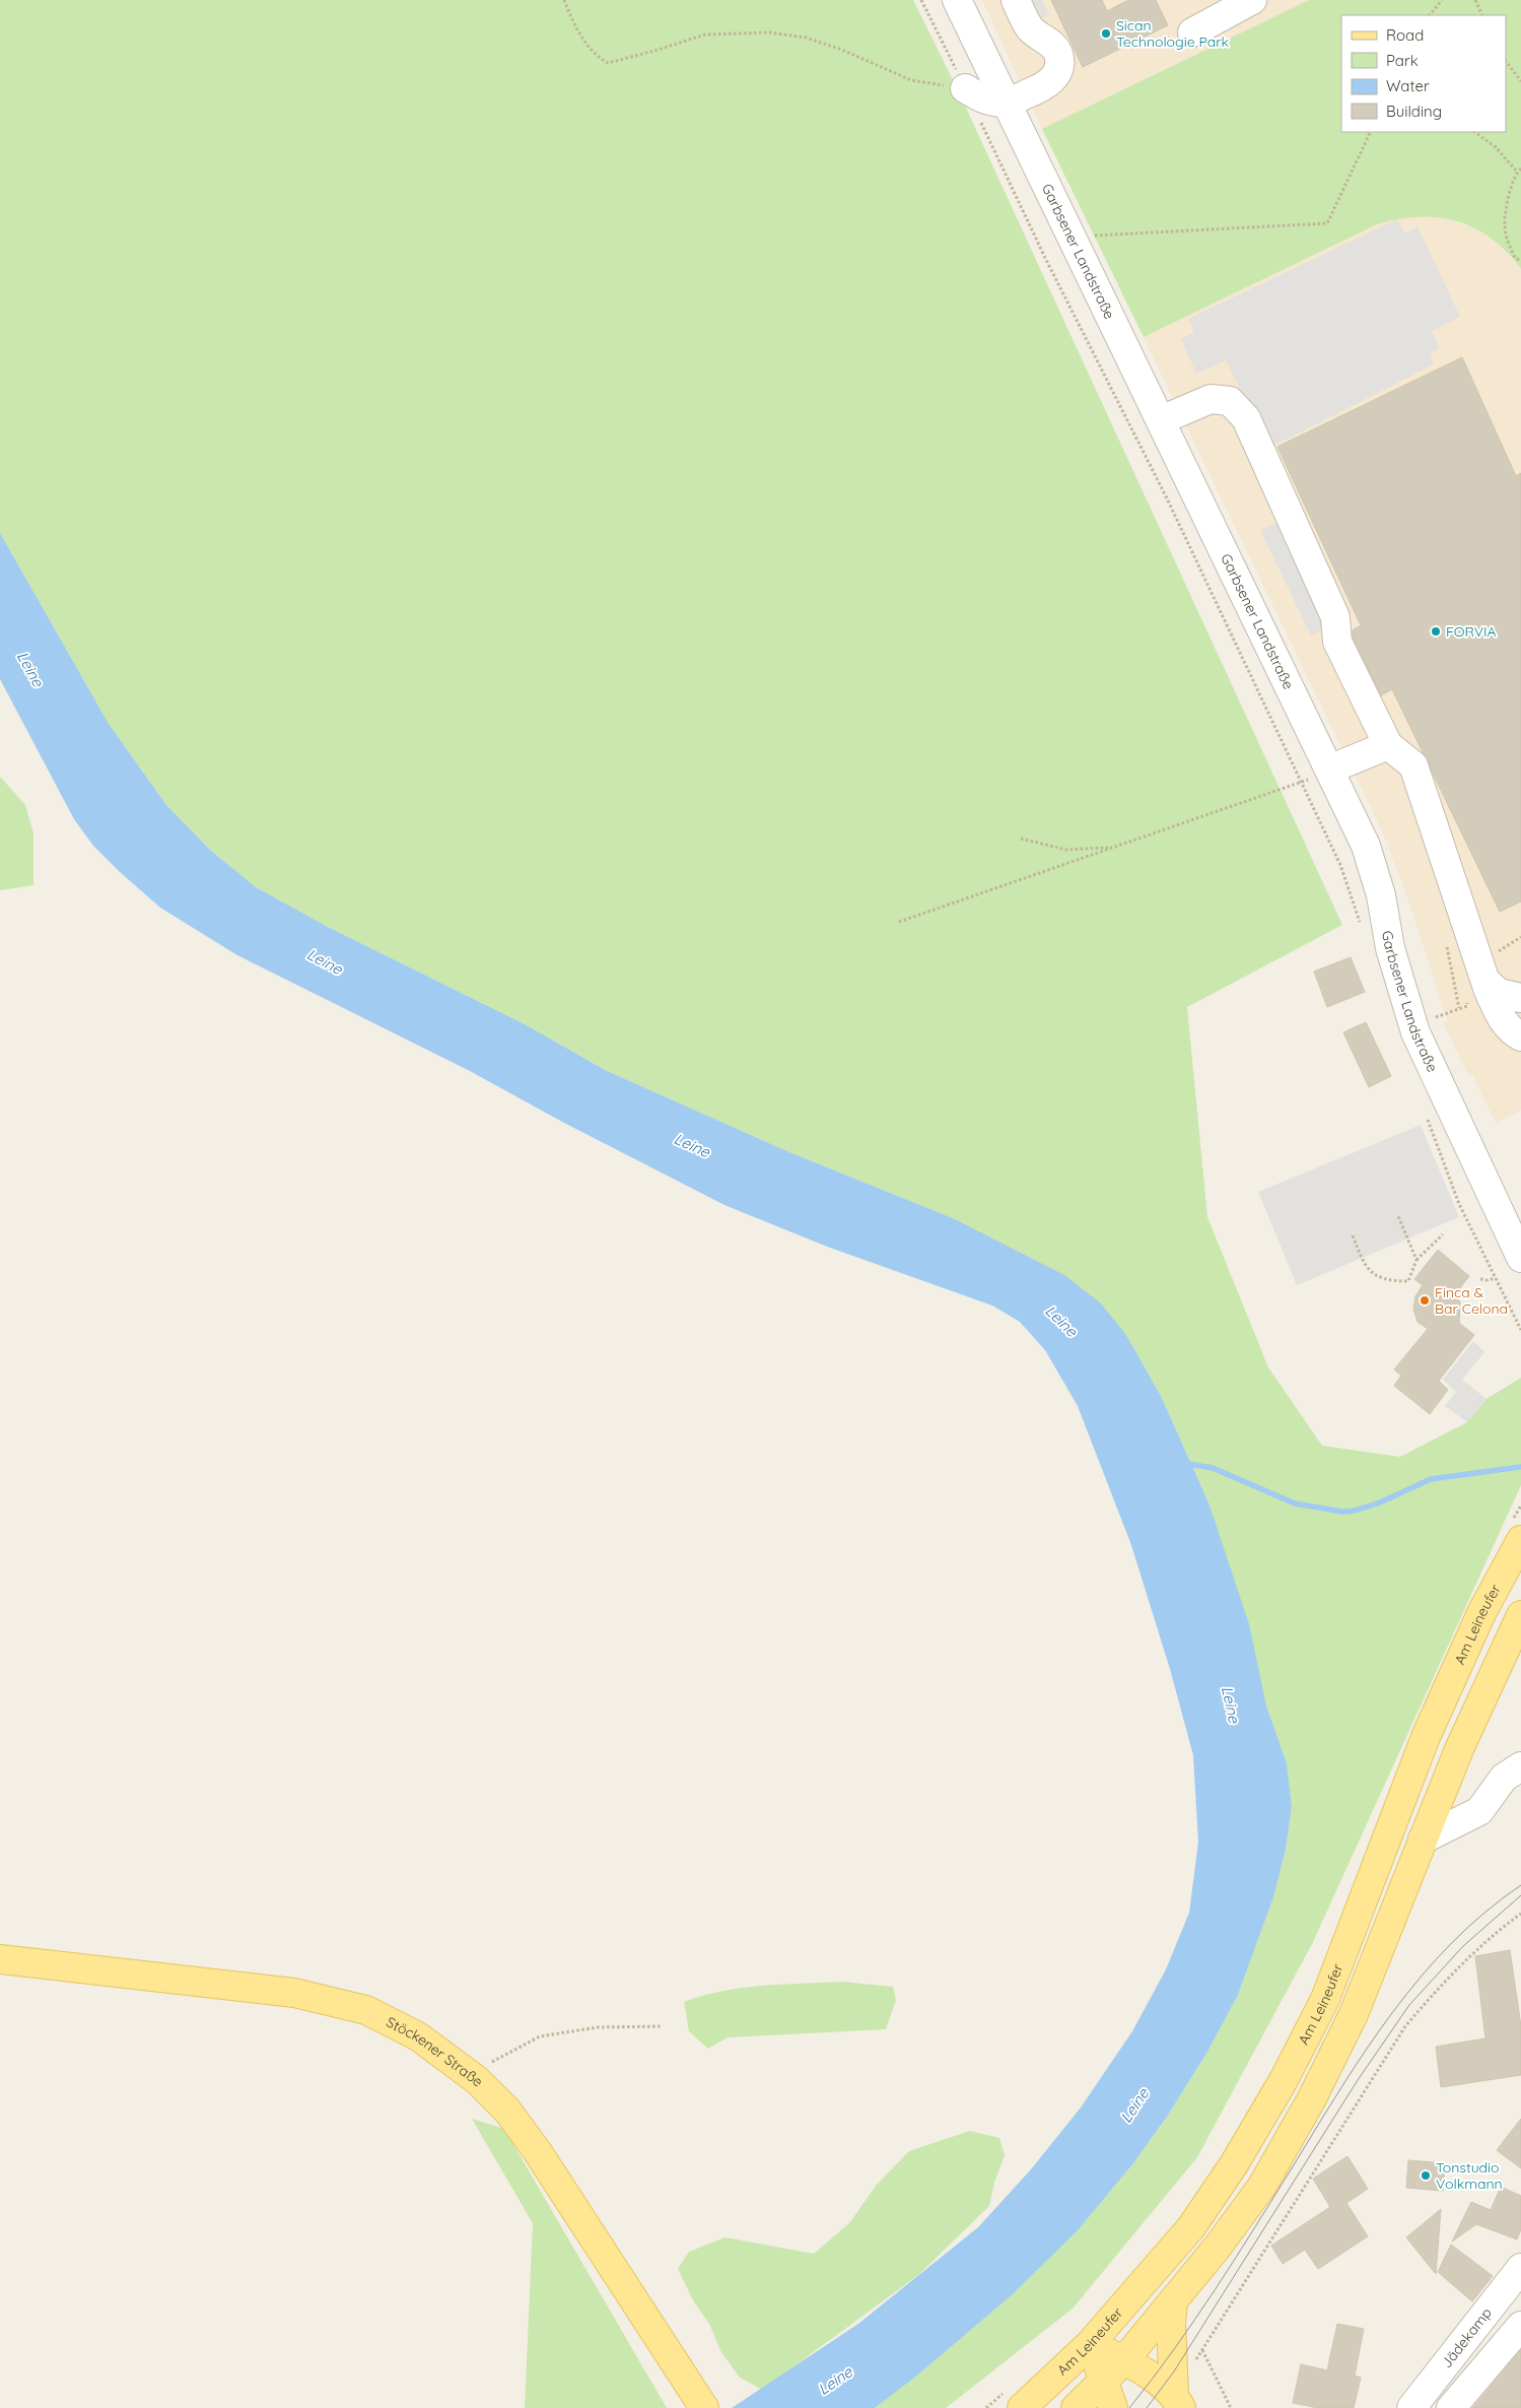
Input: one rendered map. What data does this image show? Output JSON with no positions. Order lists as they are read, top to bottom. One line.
{"streets":{"main road":["Am Leineufer","Stöckener Straße"],"street":["Garbsener Landstraße","Jädekamp"]},"water":["Leine"],"places":["Sican Technologie Park","FORVIA","Finca & Bar Celona","Tonstudio Volkmann"],"legend":["Road","Park","Water","Building"]}
